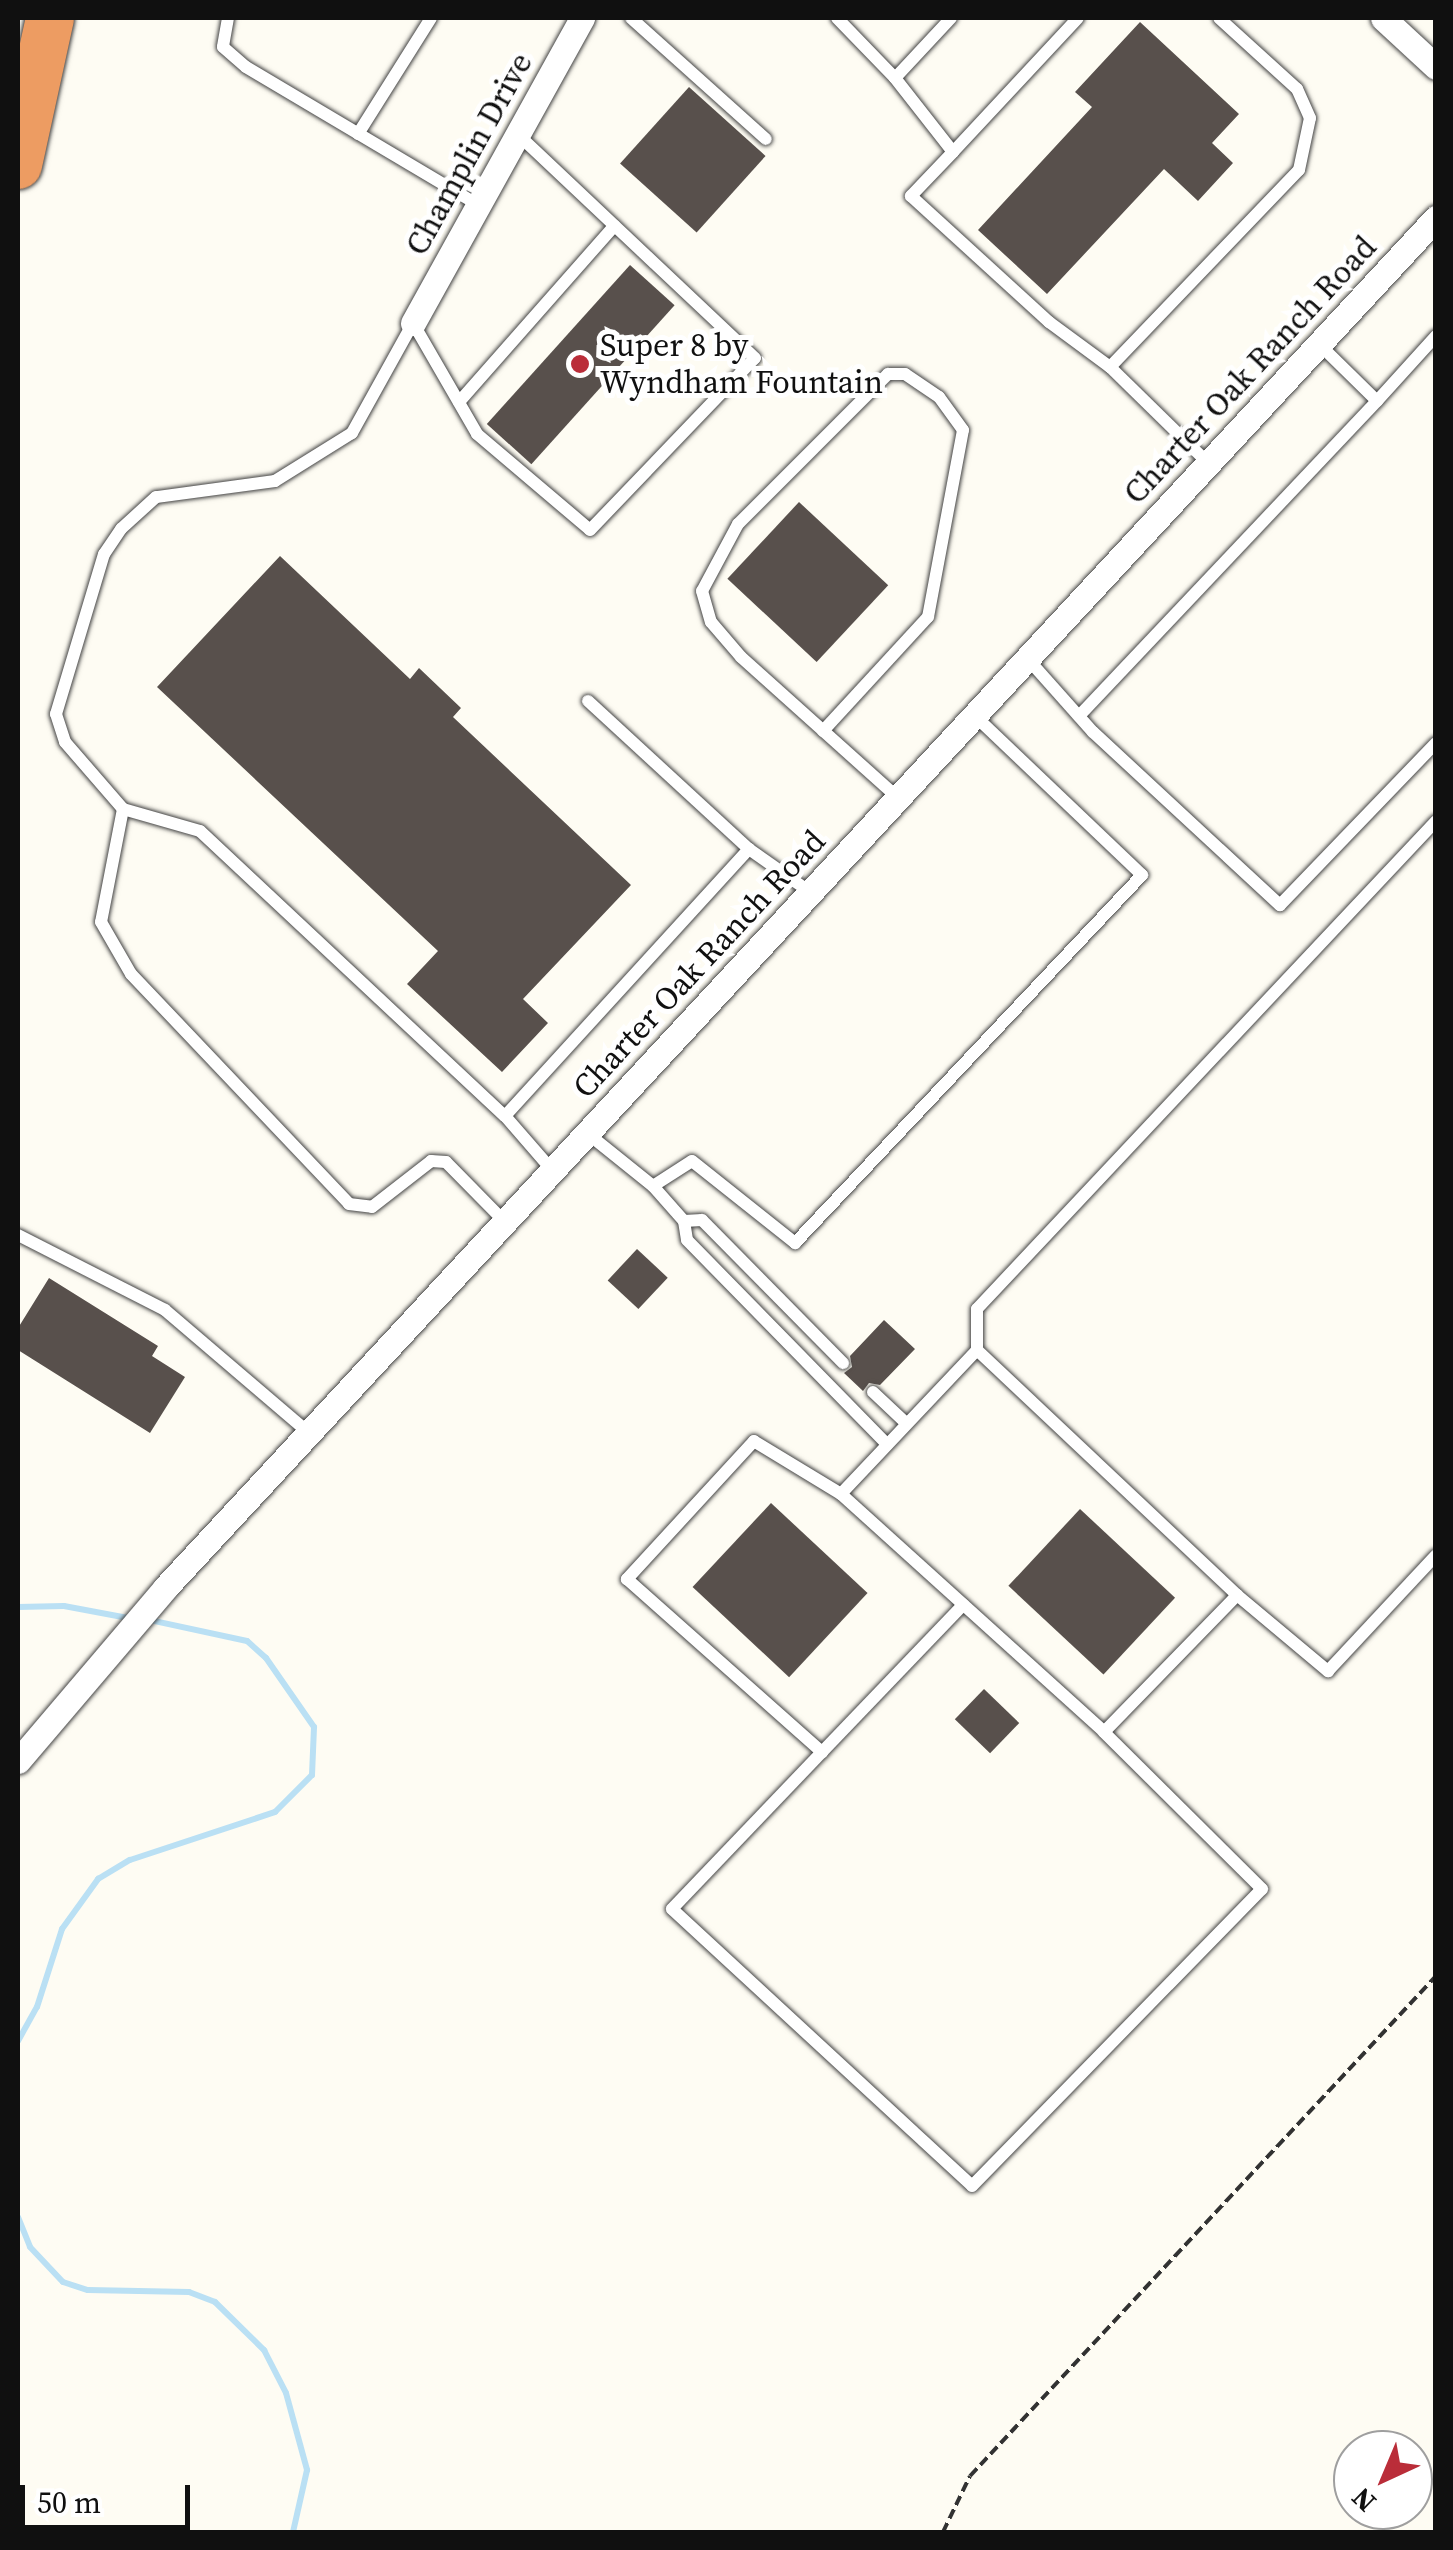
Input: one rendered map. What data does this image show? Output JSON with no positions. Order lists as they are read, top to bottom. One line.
{"streets":{"street":["Champlin Drive","Charter Oak Ranch Road"]},"places":["Super 8 by Wyndham Fountain"],"scale_bar":"50 m","north":"bottom left"}
